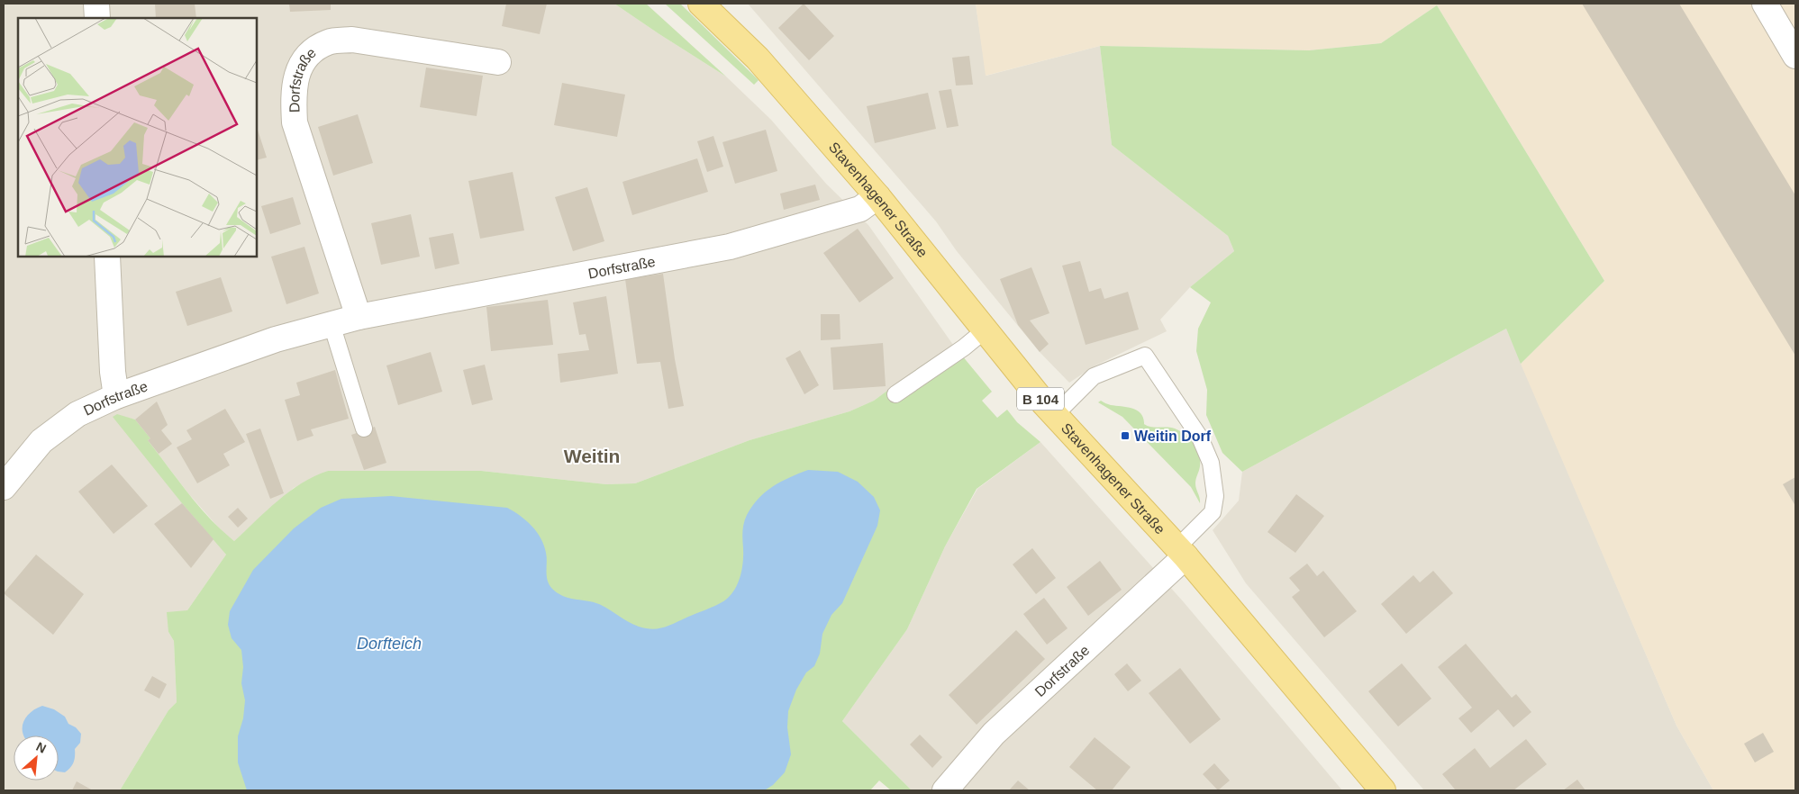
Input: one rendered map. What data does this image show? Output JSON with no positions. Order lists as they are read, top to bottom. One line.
{"streets":{"main road":["Stavenhagener Straße","B 104"],"street":["Dorfstraße"]},"crossings":[["Dorfstraße","Stavenhagener Straße"]],"districts":["Weitin"],"water":["Dorfteich"],"places":{"transit":["Weitin Dorf"]},"north":"top right"}
